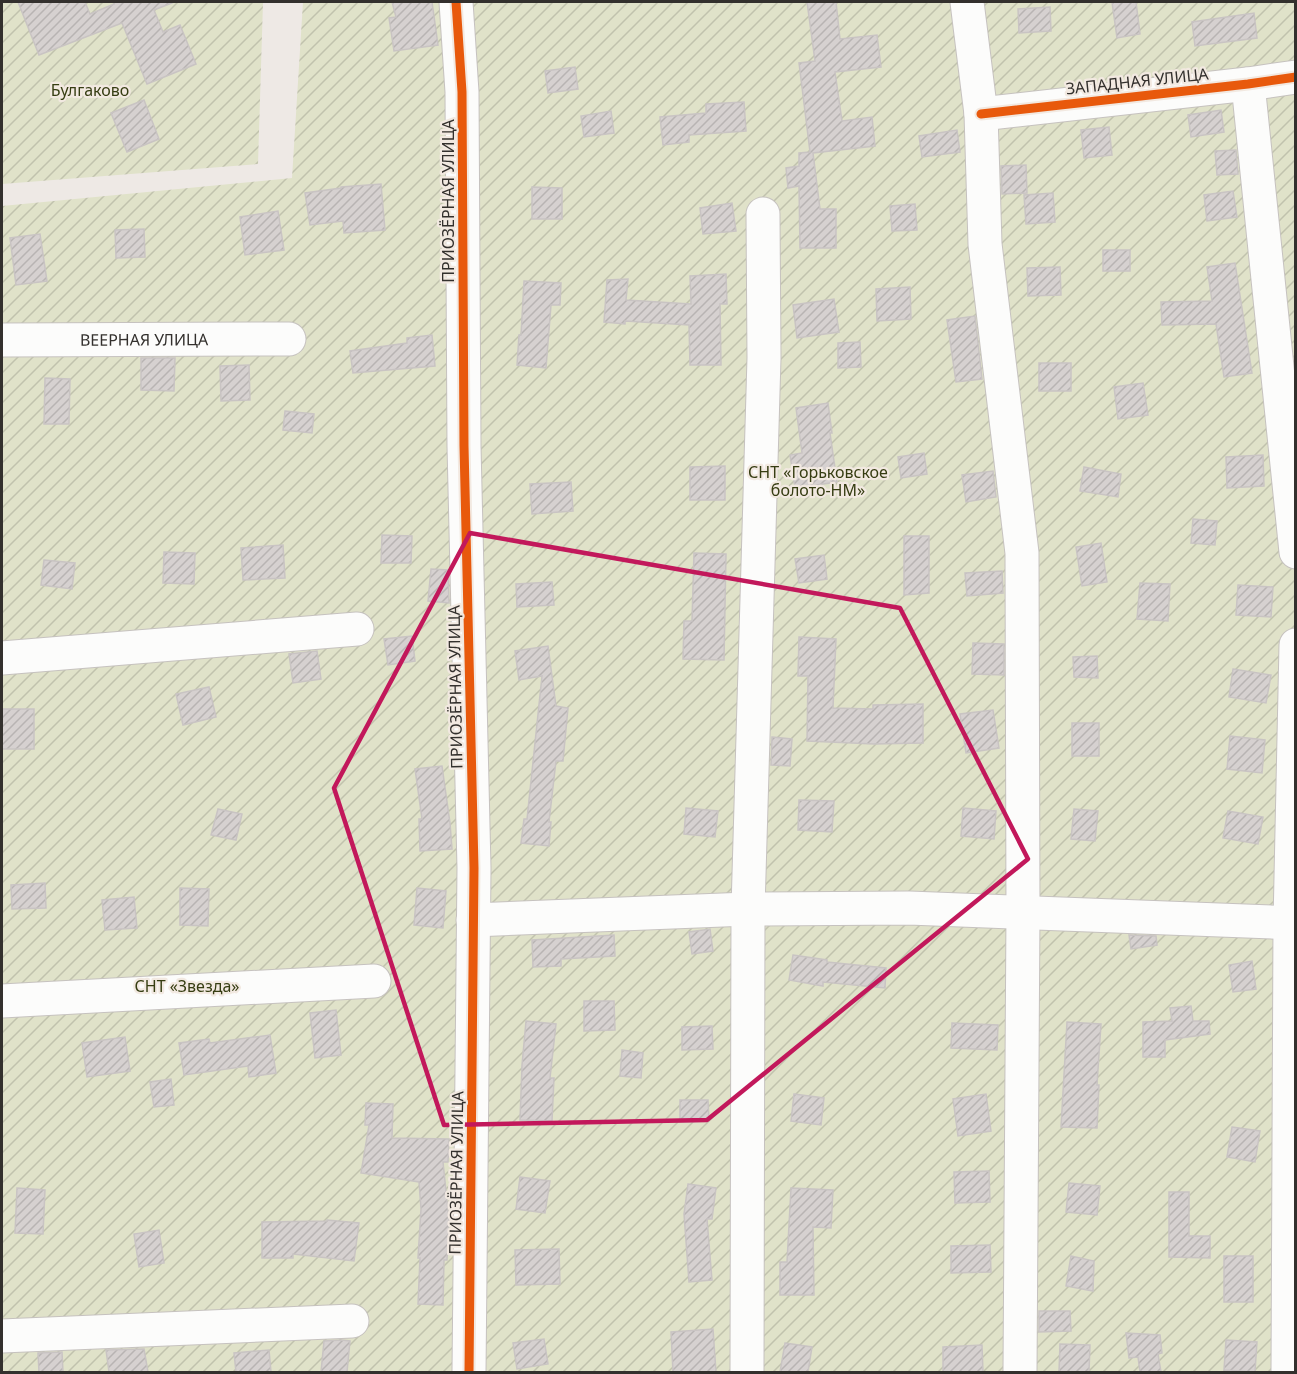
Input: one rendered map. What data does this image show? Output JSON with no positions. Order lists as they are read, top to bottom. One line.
{"streets":{"street":["ЗАПАДНАЯ УЛИЦА","ПРИОЗЁРНАЯ УЛИЦА","ВЕЕРНАЯ УЛИЦА"]},"parks":["Булгаково","СНТ «Горьковское болото-НМ»","СНТ «Звезда»"]}
